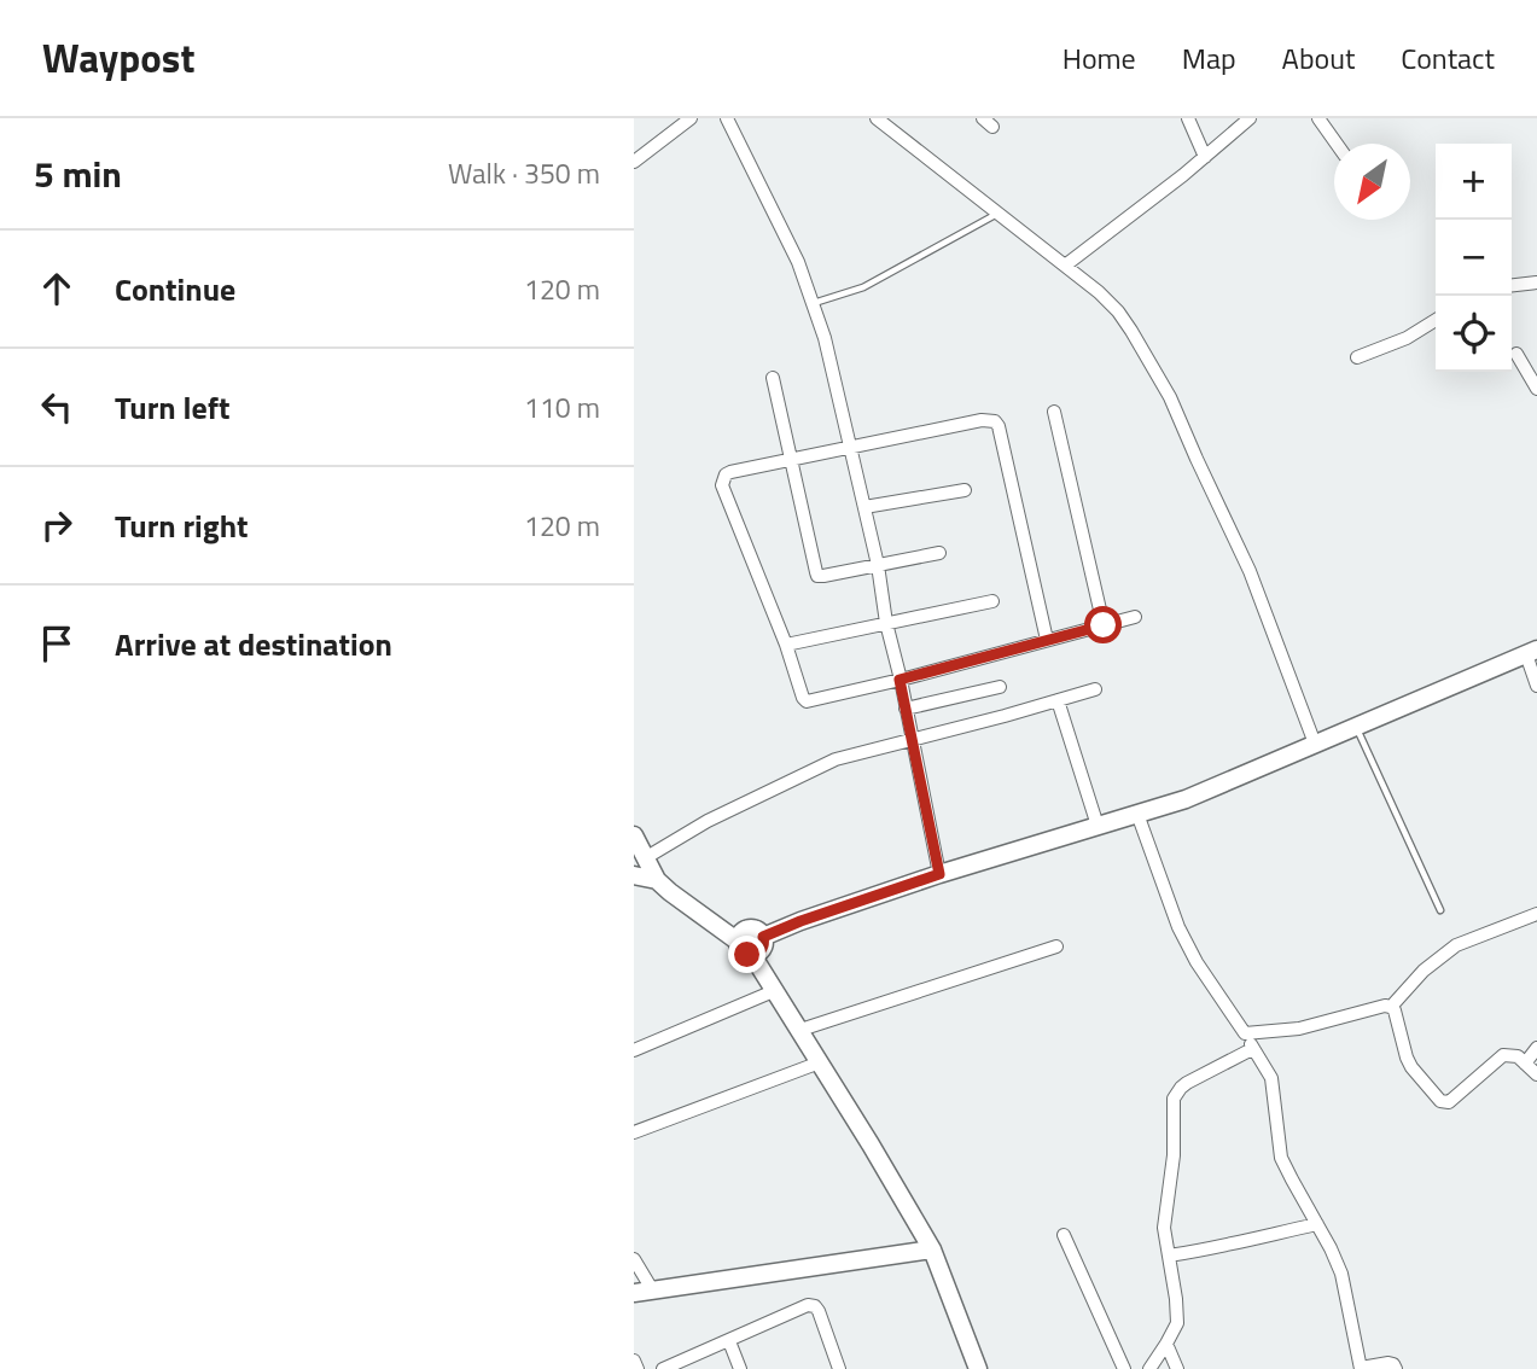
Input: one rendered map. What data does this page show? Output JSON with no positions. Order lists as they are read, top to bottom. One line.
{"north":"bottom left","page":{"header":"Waypost","nav":["Home","Map","About","Contact"],"heading":["5 min","Walk · 350 m"],"map_buttons":["+","−"],"list":[["Continue","120 m"],["Turn left","110 m"],["Turn right","120 m"],"Arrive at destination"]}}
